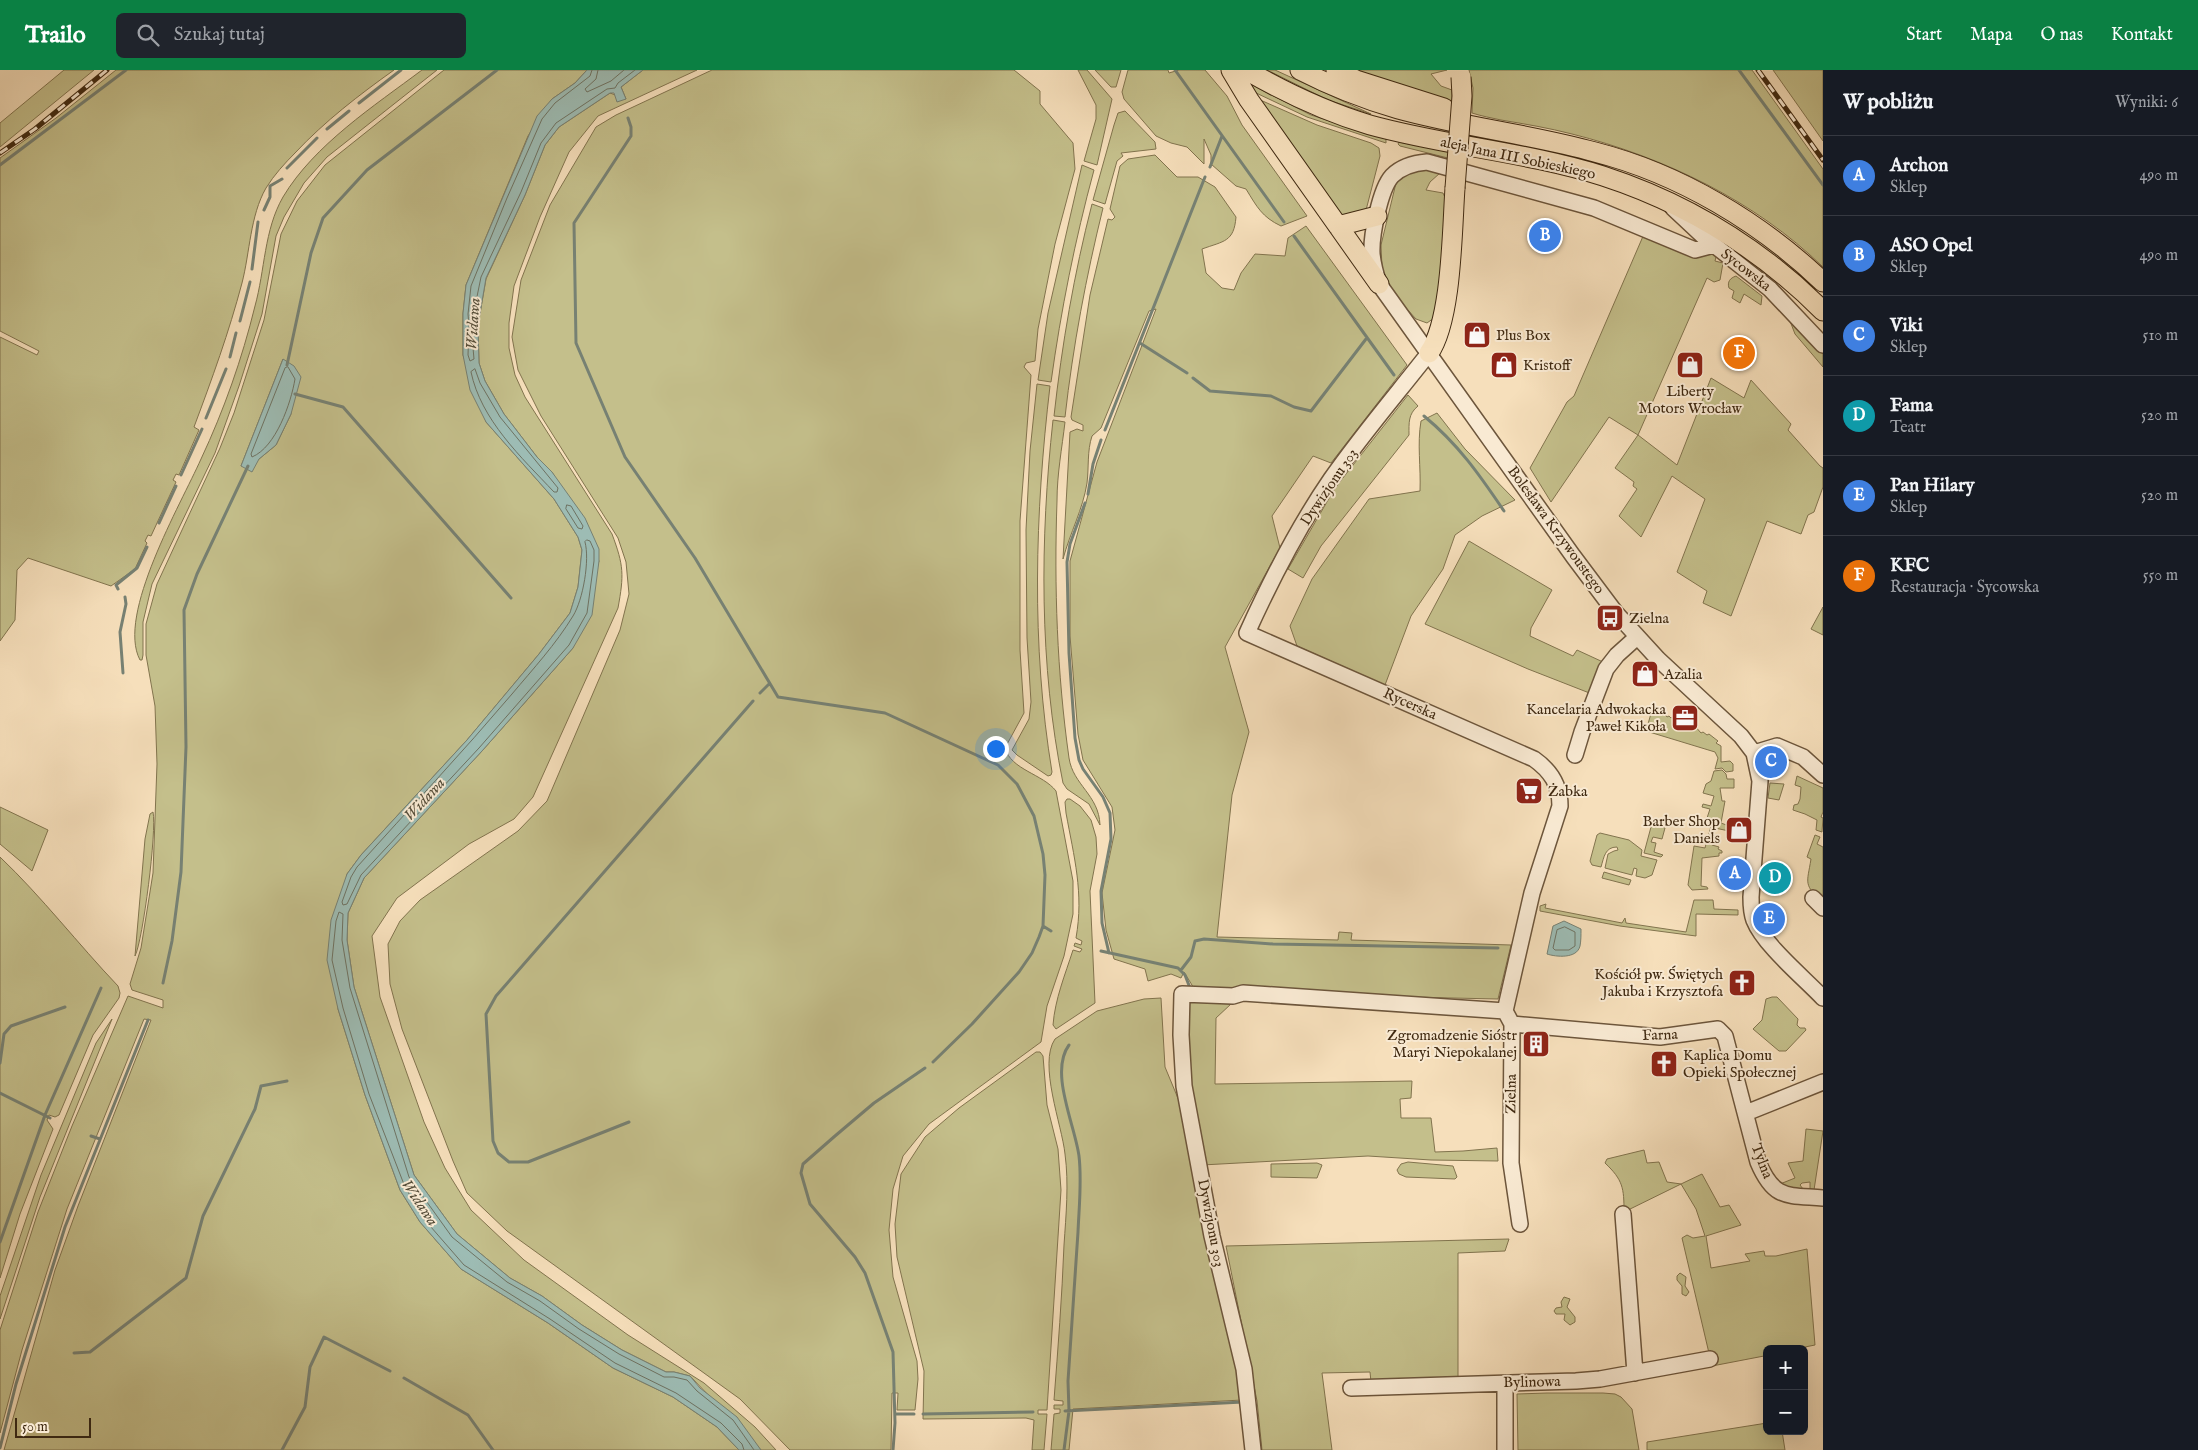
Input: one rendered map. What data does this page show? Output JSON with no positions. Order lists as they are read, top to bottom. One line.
{"streets":{"main road":["aleja Jana III Sobieskiego"],"street":["Sycowska","Dywizjonu 303","Bolesława Krzywoustego","Rycerska","Farna","Zielna","Tylna","Bylinowa"]},"crossings":[["aleja Jana III Sobieskiego","Sycowska"],["Sycowska","Bolesława Krzywoustego"],["Dywizjonu 303","Bolesława Krzywoustego"],["Dywizjonu 303","Rycerska"],["Dywizjonu 303","Farna"],["Dywizjonu 303","Zielna"],["Rycerska","Zielna"],["Farna","Zielna"],["Farna","Tylna"]],"water":["Widawa"],"places":{"shop":["Plus Box","Kristoff","Liberty Motors Wrocław","Azalia","Barber Shop Daniels"],"bus stop":["Zielna"],"office":["Kancelaria Adwokacka Paweł Kikoła"],"supermarket":["Żabka"],"church":["Kościół pw. Świętych Jakuba i Krzysztofa","Kaplica Domu Opieki Społecznej"],"building":["Zgromadzenie Sióstr Maryi Niepokalanej"]},"scale_bar":"50 m","page":{"header":"Trailo","search":"Szukaj tutaj","nav":["Start","Mapa","O nas","Kontakt"],"heading":["W pobliżu","Wyniki: 6"],"list":[{"mark":"A","name":"Archon","note":"Sklep","value":"490 m"},{"mark":"B","name":"ASO Opel","note":"Sklep","value":"490 m"},{"mark":"C","name":"Viki","note":"Sklep","value":"510 m"},{"mark":"D","name":"Fama","note":"Teatr","value":"520 m"},{"mark":"E","name":"Pan Hilary","note":"Sklep","value":"520 m"},{"mark":"F","name":"KFC","note":"Restauracja · Sycowska","value":"550 m"}],"pins":["B","F","C","A","D","E"],"map_buttons":["+","−"],"scale":"50 m"}}
